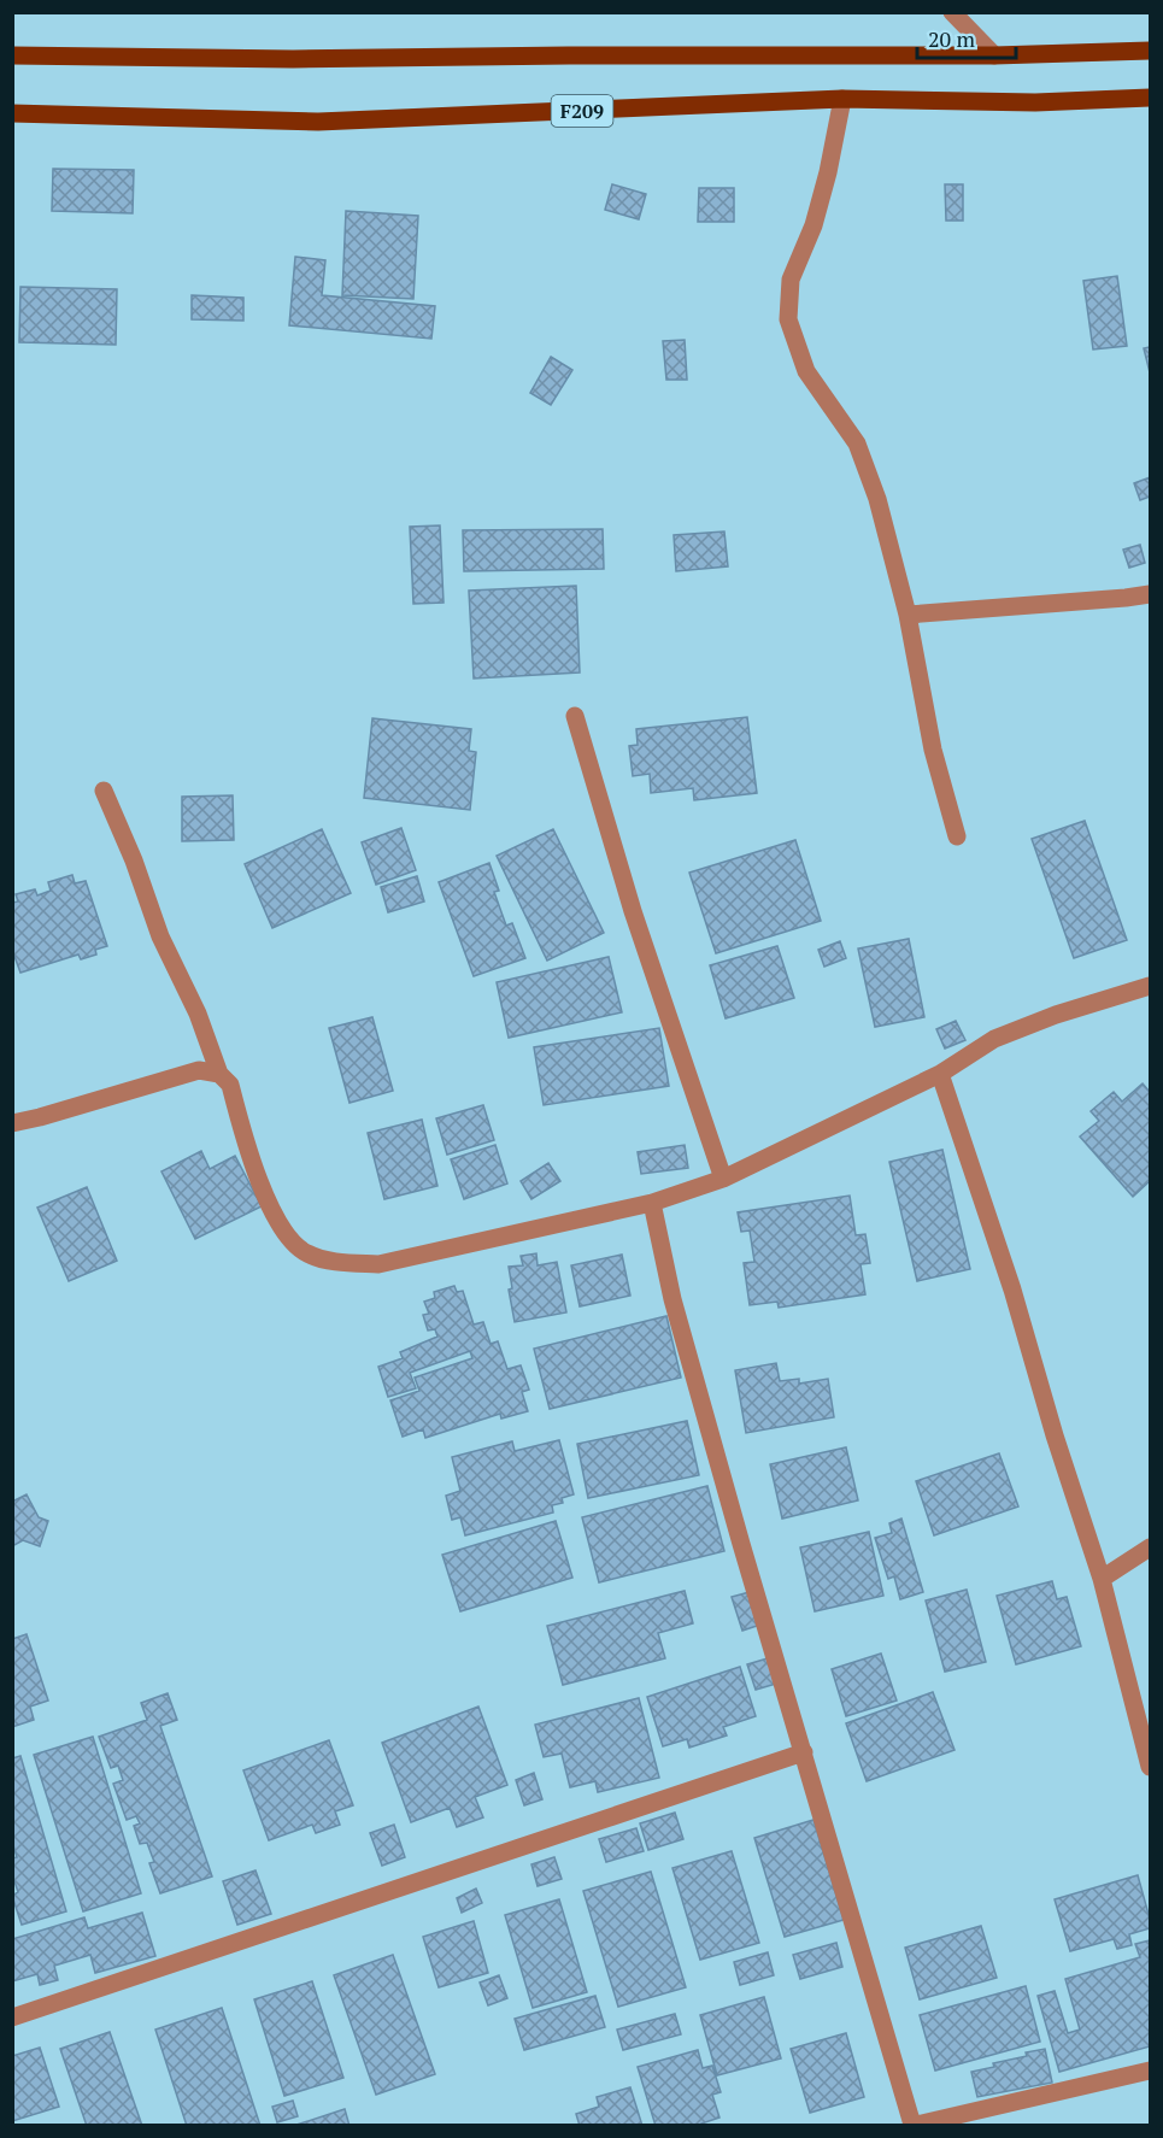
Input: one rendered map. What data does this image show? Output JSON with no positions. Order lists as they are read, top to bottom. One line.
{"streets":{"main road":["F209"]},"scale_bar":"20 m"}
